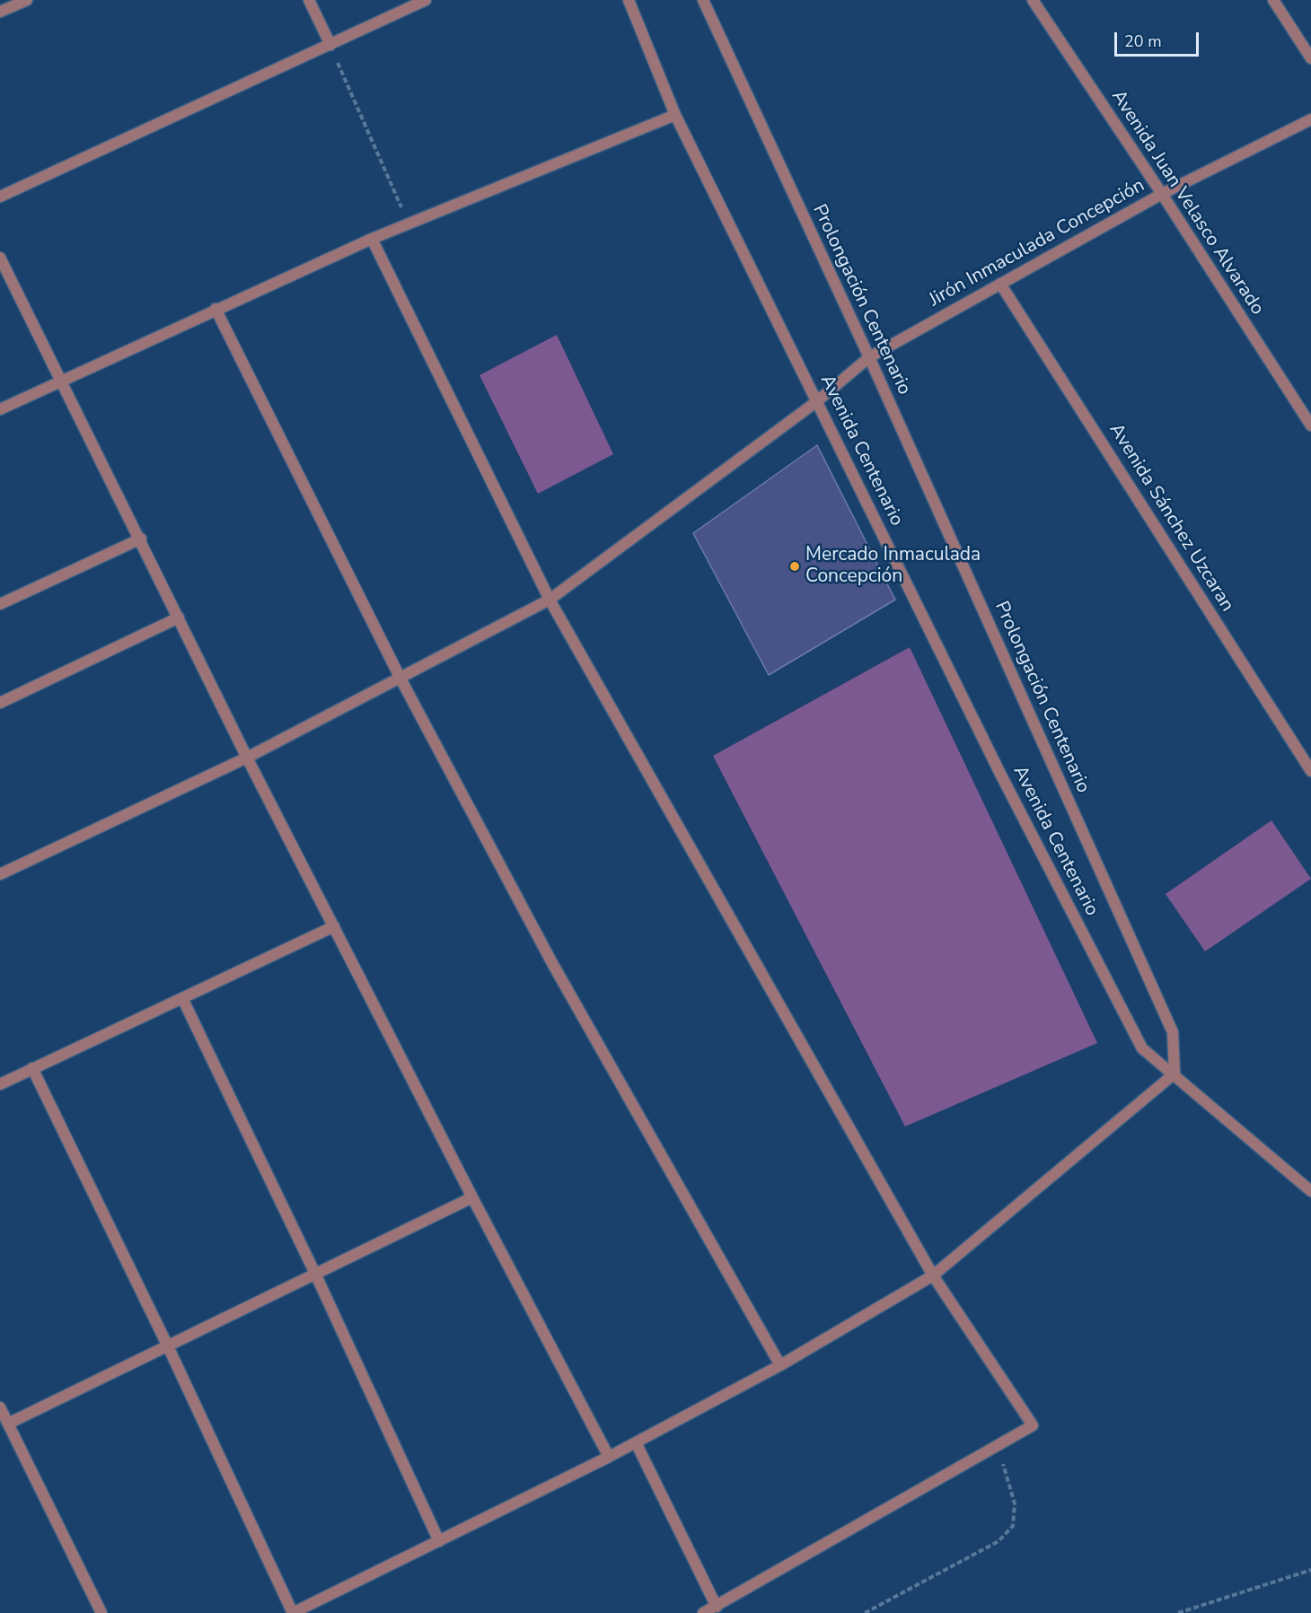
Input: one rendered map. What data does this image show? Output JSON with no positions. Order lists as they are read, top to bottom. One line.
{"streets":{"street":["Avenida Juan Velasco Alvarado","Jirón Inmaculada Concepción","Prolongación Centenario","Avenida Centenario","Avenida Sánchez Uzcaran"]},"crossings":[["Avenida Juan Velasco Alvarado","Jirón Inmaculada Concepción"],["Jirón Inmaculada Concepción","Prolongación Centenario"],["Jirón Inmaculada Concepción","Avenida Centenario"],["Jirón Inmaculada Concepción","Avenida Sánchez Uzcaran"],["Prolongación Centenario","Avenida Centenario"]],"places":["Mercado Inmaculada Concepción"],"scale_bar":"20 m"}
